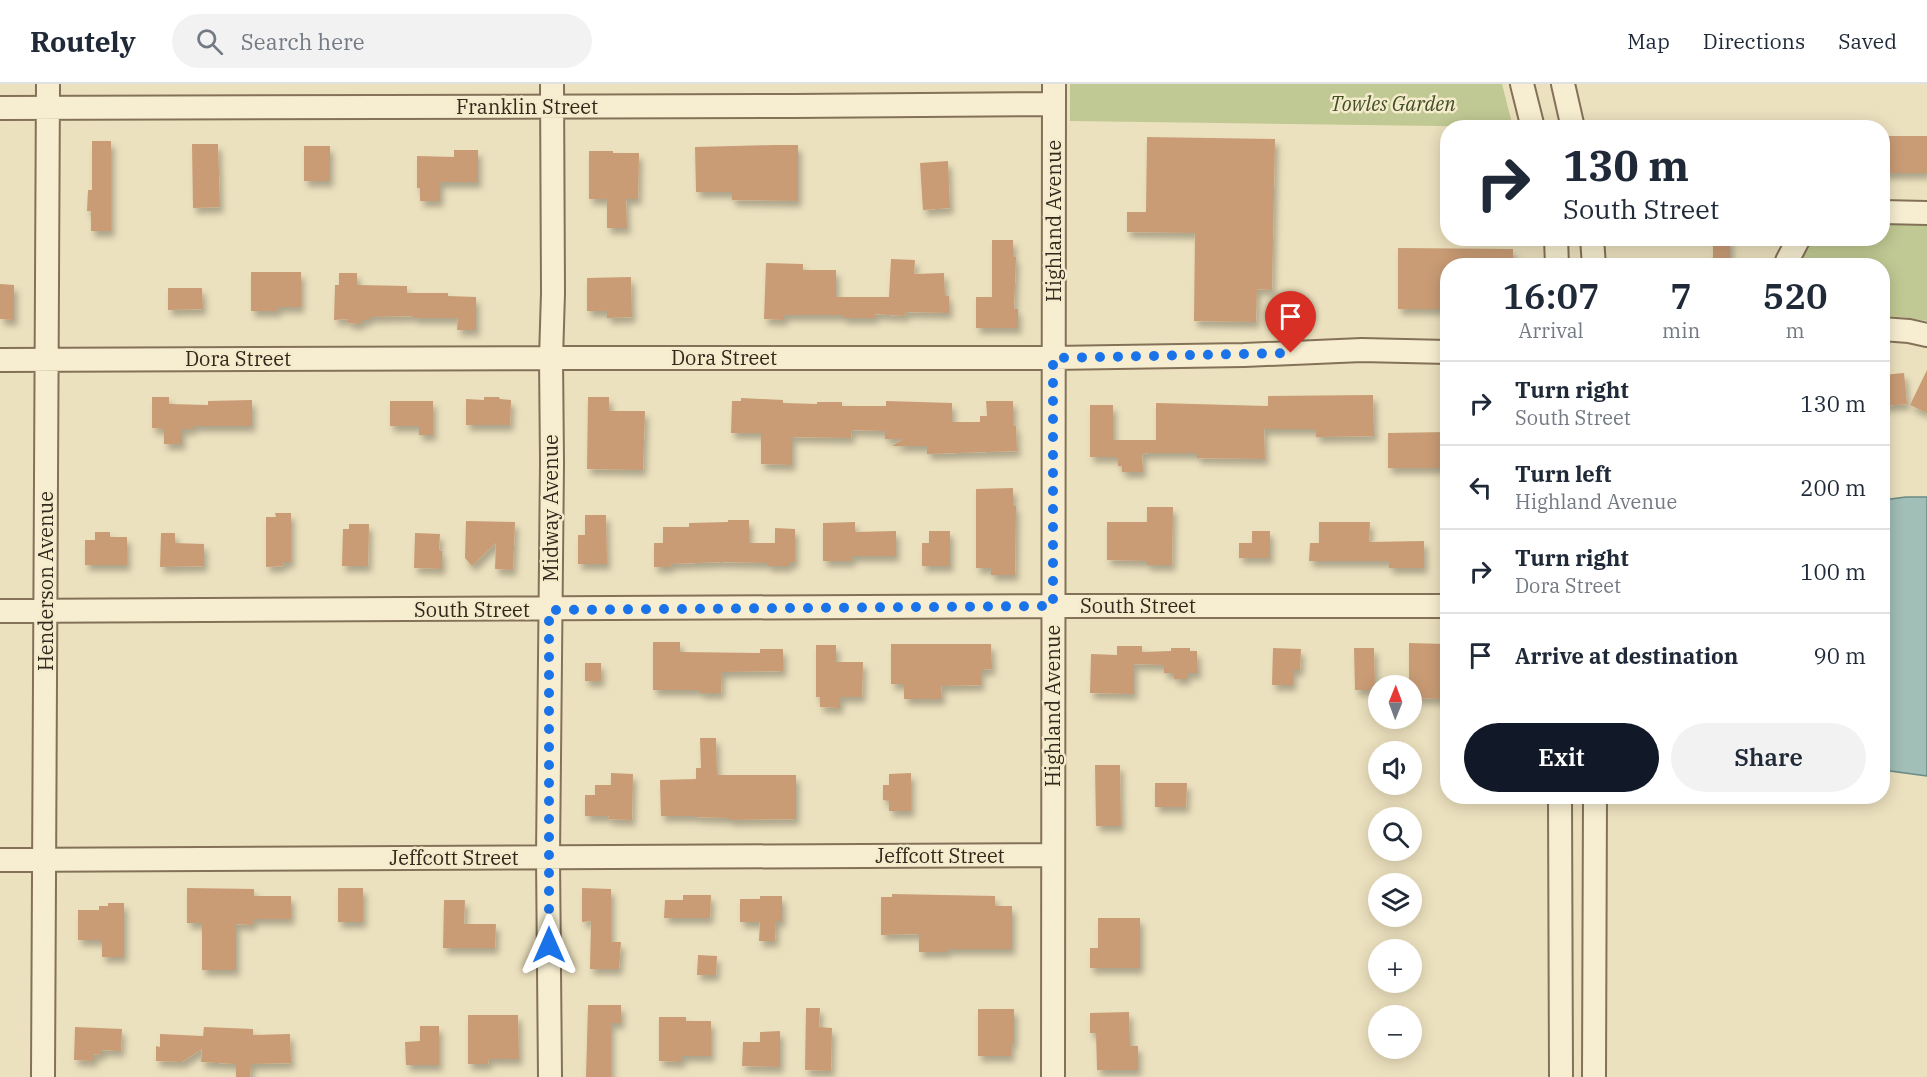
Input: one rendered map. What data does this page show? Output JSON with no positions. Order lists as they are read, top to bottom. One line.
{"streets":{"street":["Franklin Street","Highland Avenue","Dora Street","Midway Avenue","Henderson Avenue","South Street","Jeffcott Street"]},"crossings":[["Franklin Street","Highland Avenue"],["Franklin Street","Midway Avenue"],["Franklin Street","Henderson Avenue"],["Highland Avenue","Dora Street"],["Highland Avenue","South Street"],["Highland Avenue","Jeffcott Street"],["Dora Street","Midway Avenue"],["Dora Street","Henderson Avenue"],["Midway Avenue","South Street"],["Midway Avenue","Jeffcott Street"],["Henderson Avenue","South Street"],["Henderson Avenue","Jeffcott Street"]],"parks":["Towles Garden"],"north":"top","page":{"header":"Routely","search":"Search here","nav":["Map","Directions","Saved"],"turn":["130 m","South Street"],"eta":["16:07","Arrival","7","min","520","m"],"list":[{"name":"Turn right","note":"South Street","value":"130 m"},{"name":"Turn left","note":"Highland Avenue","value":"200 m"},{"name":"Turn right","note":"Dora Street","value":"100 m"},{"name":"Arrive at destination","value":"90 m"}],"map_buttons":["+","−"],"buttons":["Exit","Share"]}}
